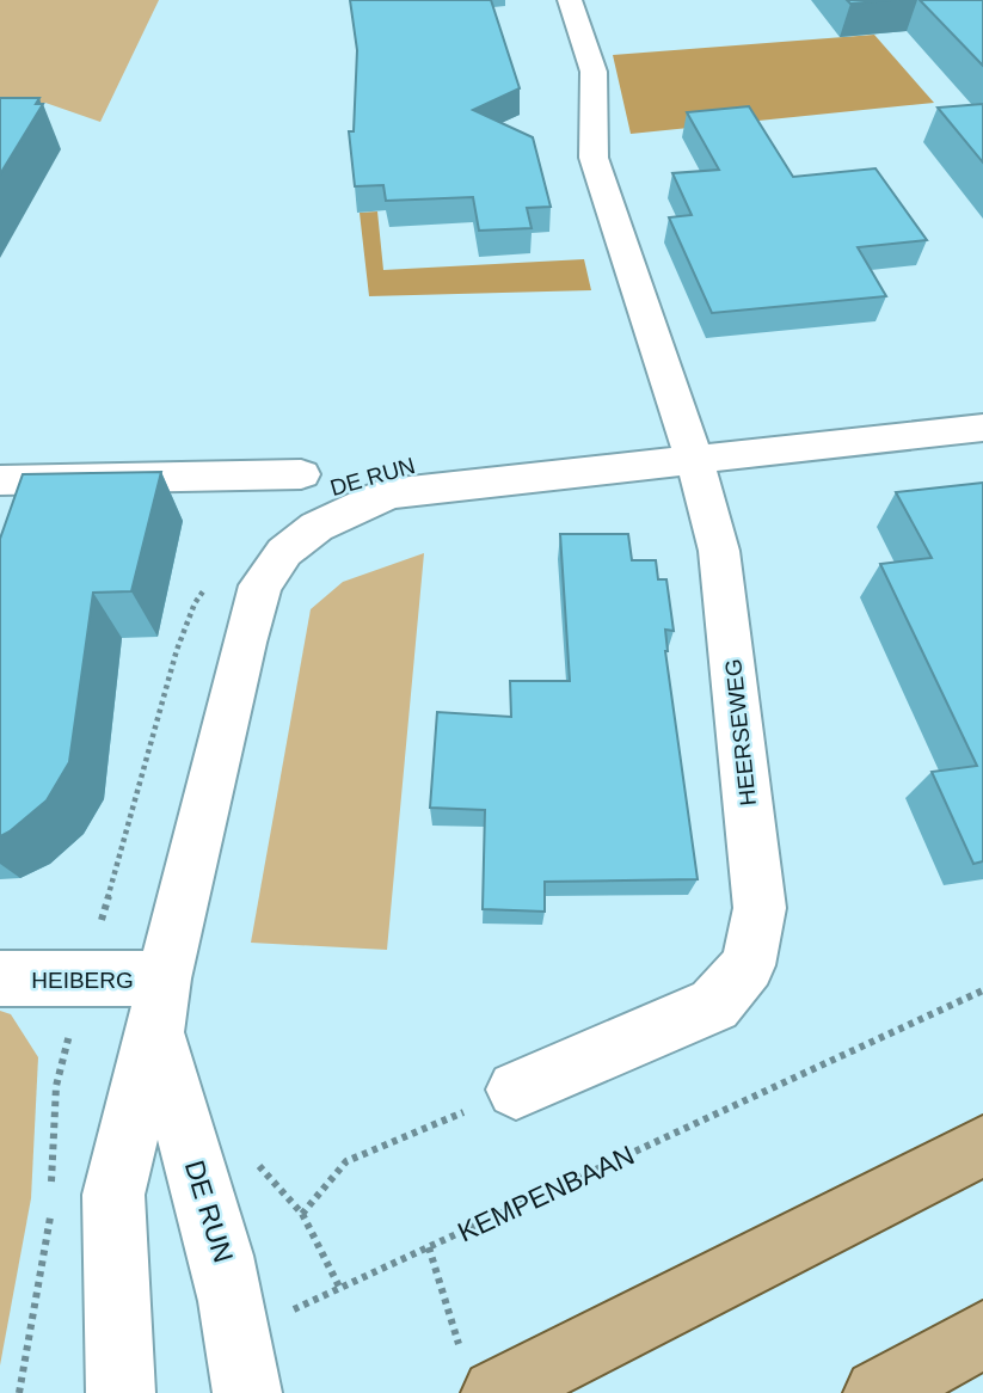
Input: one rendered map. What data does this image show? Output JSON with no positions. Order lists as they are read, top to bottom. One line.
{"streets":{"street":["DE RUN","HEERSEWEG","HEIBERG"],"path":["KEMPENBAAN"]},"crossings":[["DE RUN","HEERSEWEG"],["DE RUN","HEIBERG"],["DE RUN","KEMPENBAAN"]]}
